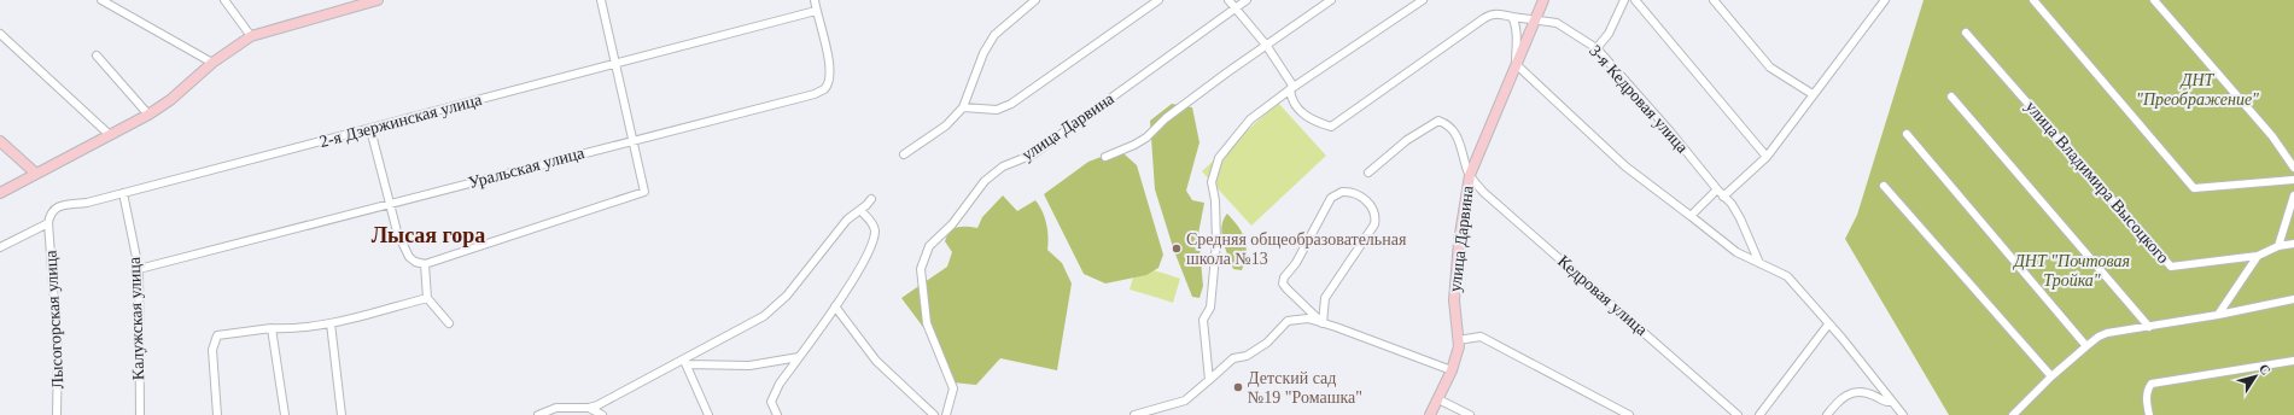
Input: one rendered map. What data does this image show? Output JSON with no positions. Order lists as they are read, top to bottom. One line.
{"streets":{"street":["3-я Кедровая улица","2-я Дзержинская улица","улица Дарвина","Уральская улица","улица Владимира Высоцкого","Кедровая улица","Калужская улица","Лысогорская улица"]},"crossings":[["3-я Кедровая улица","улица Дарвина"],["2-я Дзержинская улица","Уральская улица"],["2-я Дзержинская улица","Калужская улица"],["2-я Дзержинская улица","Лысогорская улица"],["улица Дарвина","Кедровая улица"],["Уральская улица","Калужская улица"]],"districts":["Лысая гора"],"parks":["ДНТ \"Преображение\"","ДНТ \"Почтовая Тройка\""],"places":["Средняя общеобразовательная школа №13","Детский сад №19 \"Ромашка\""],"north":"top right"}
